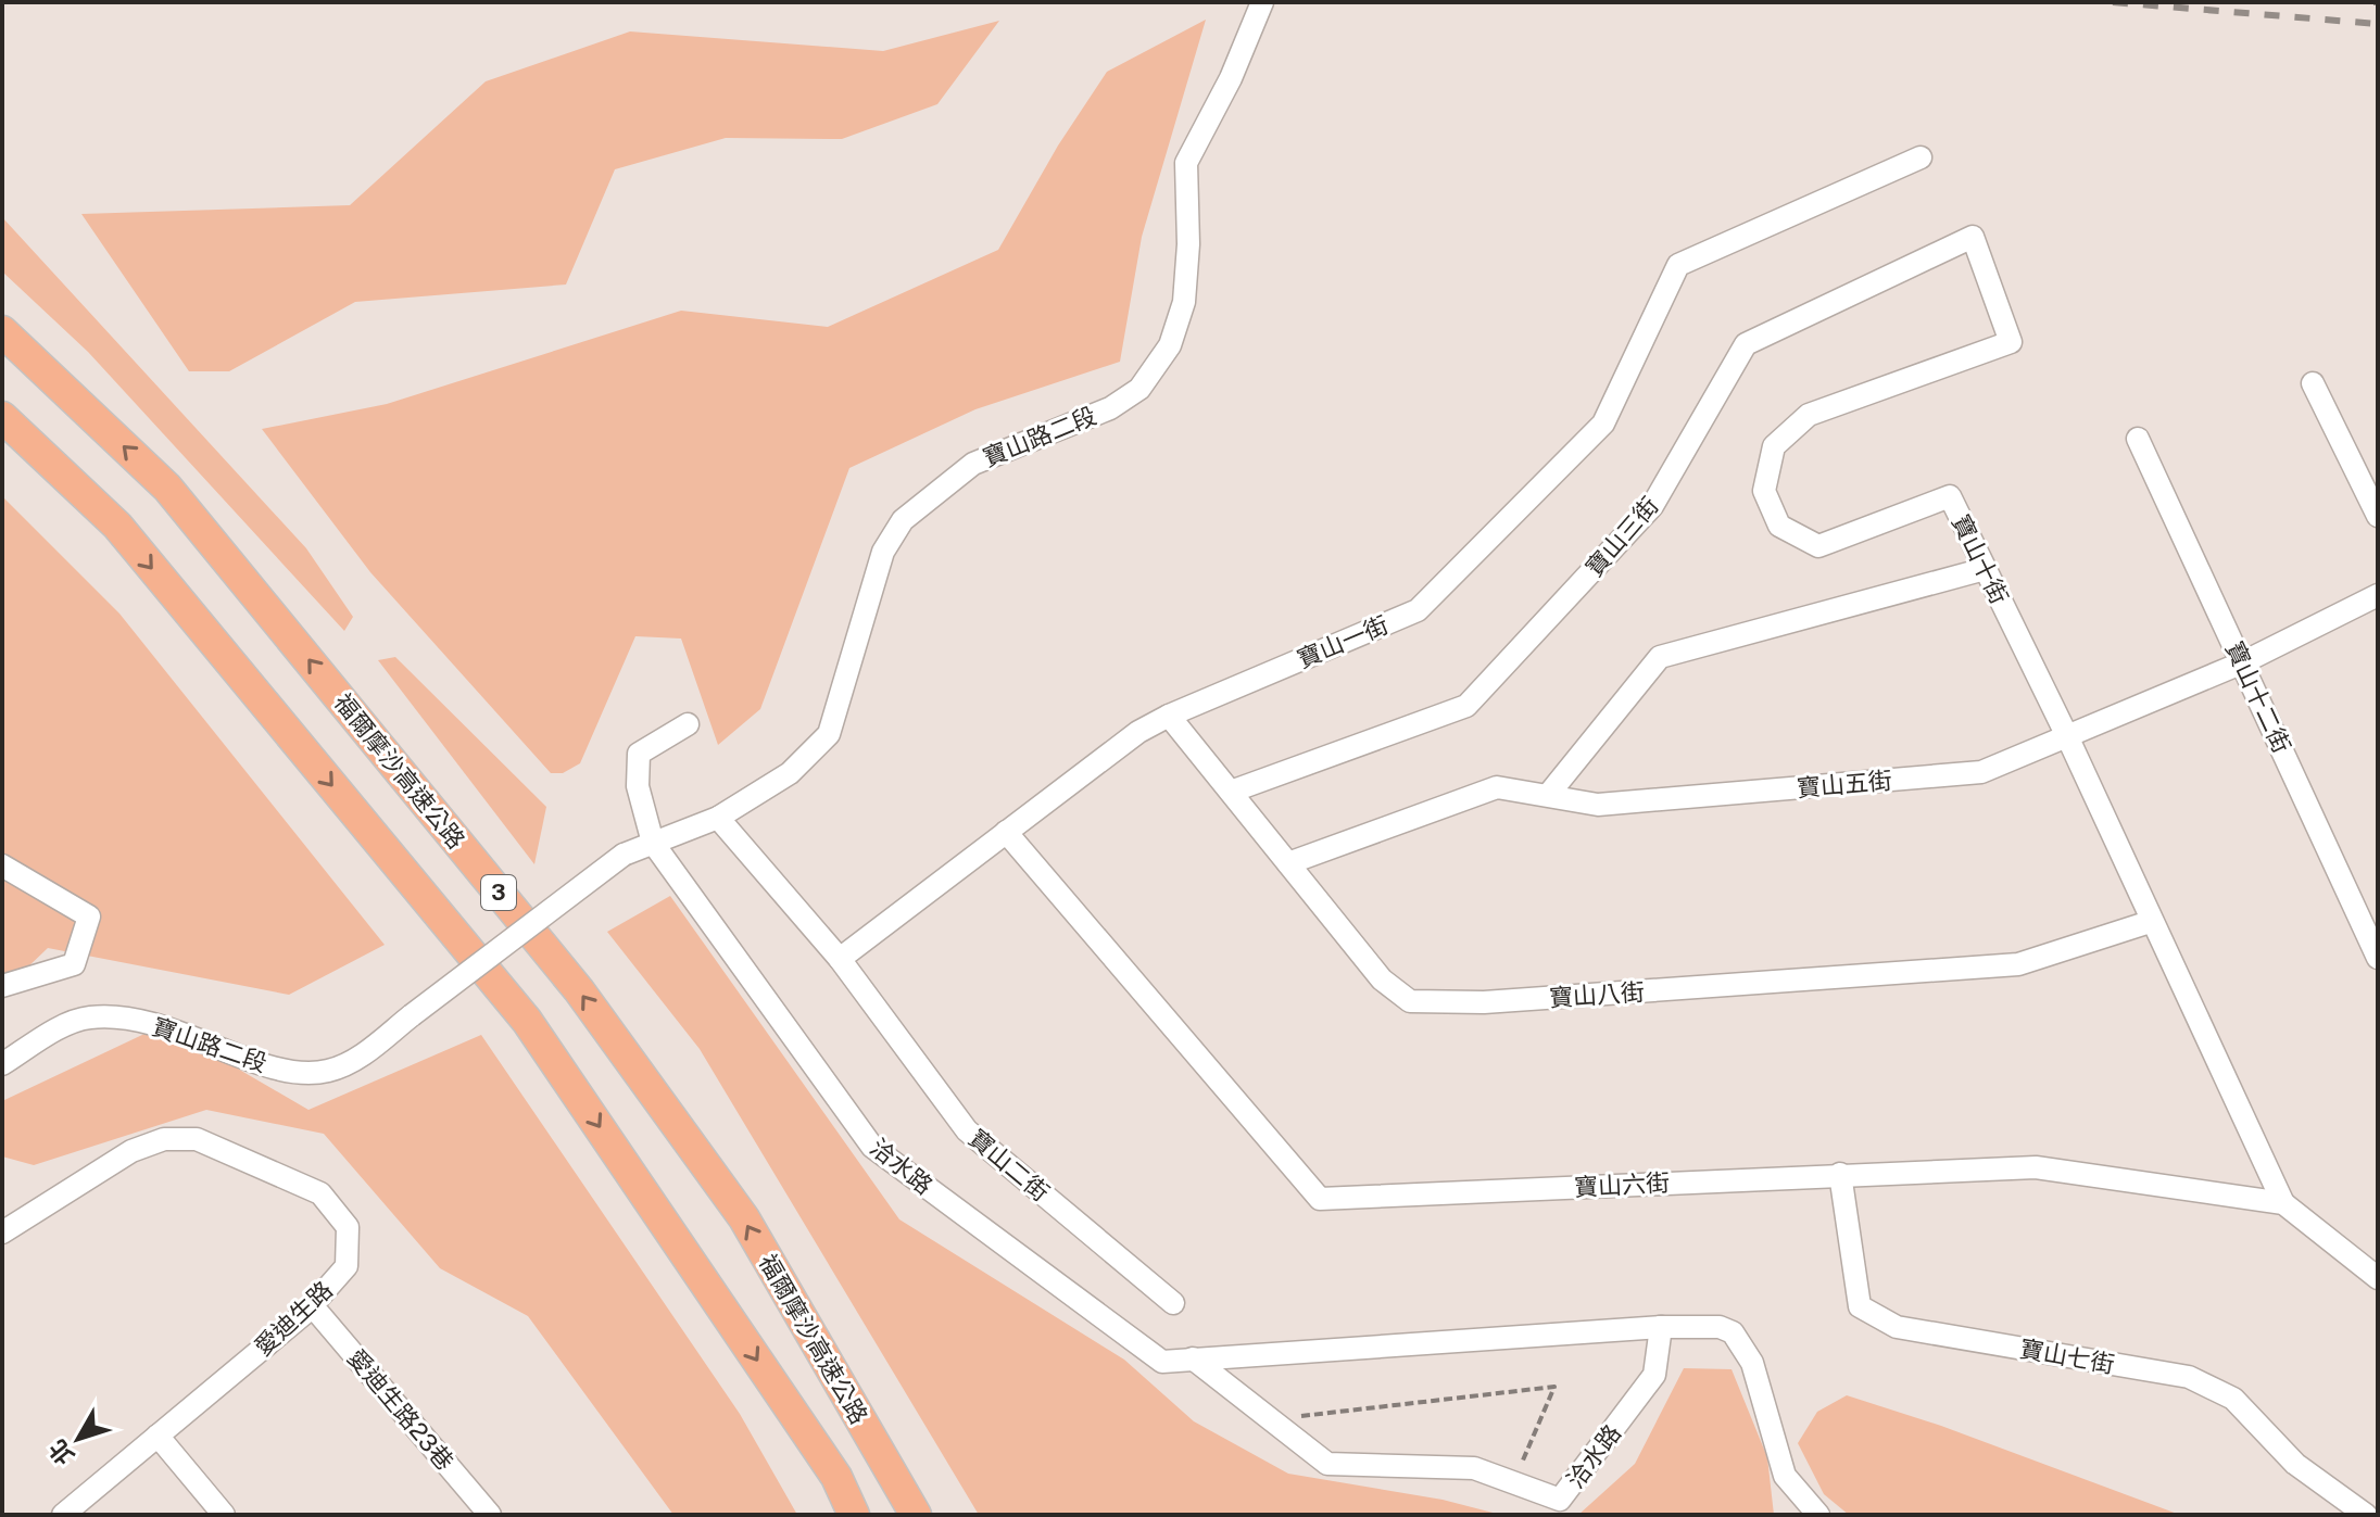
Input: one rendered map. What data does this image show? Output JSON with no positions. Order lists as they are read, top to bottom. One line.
{"streets":{"highway":["福爾摩沙高速公路","3"],"street":["寶山路二段","寶山三街","寶山十街","寶山一街","寶山十二街","寶山五街","寶山八街","寶山二街","洽水路","寶山六街","愛迪生路","寶山七街","愛迪生路23巷"]},"crossings":[["寶山路二段","洽水路"],["寶山三街","寶山十街"],["寶山三街","寶山八街"],["寶山十街","寶山五街"],["寶山十街","寶山八街"],["寶山十街","寶山六街"],["寶山一街","寶山八街"],["寶山一街","寶山二街"],["寶山一街","寶山六街"],["寶山十二街","寶山五街"],["寶山五街","寶山八街"],["寶山六街","寶山七街"],["愛迪生路","愛迪生路23巷"]],"north":"bottom left"}
